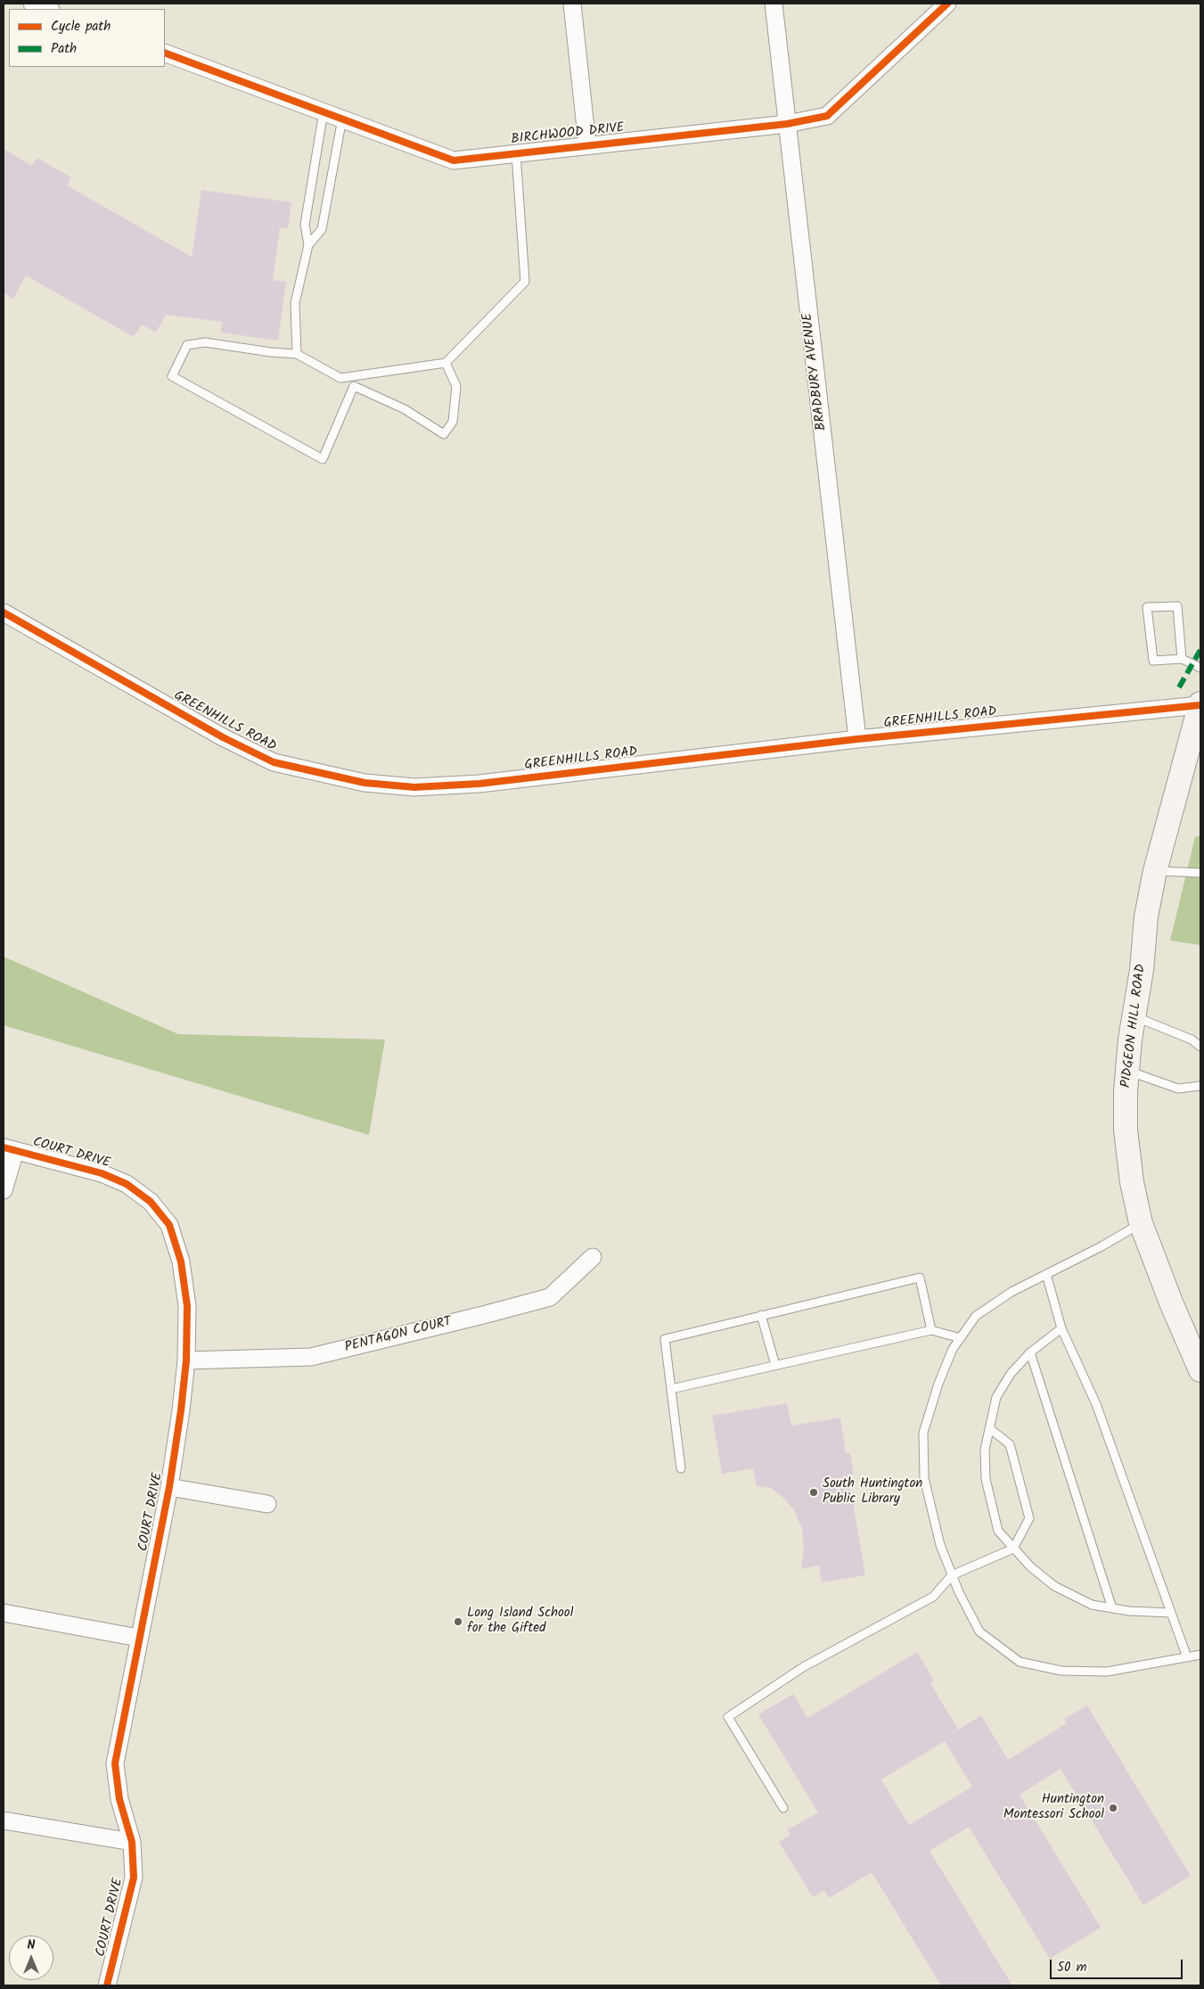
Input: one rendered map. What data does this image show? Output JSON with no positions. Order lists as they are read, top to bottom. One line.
{"streets":{"street":["BIRCHWOOD DRIVE","BRADBURY AVENUE","GREENHILLS ROAD","PIDGEON HILL ROAD","COURT DRIVE","PENTAGON COURT"]},"crossings":[["BIRCHWOOD DRIVE","BRADBURY AVENUE"],["BRADBURY AVENUE","GREENHILLS ROAD"],["GREENHILLS ROAD","PIDGEON HILL ROAD"],["COURT DRIVE","PENTAGON COURT"]],"places":["South Huntington Public Library","Long Island School for the Gifted","Huntington Montessori School"],"legend":["Cycle path","Path"],"scale_bar":"50 m","north":"top"}
